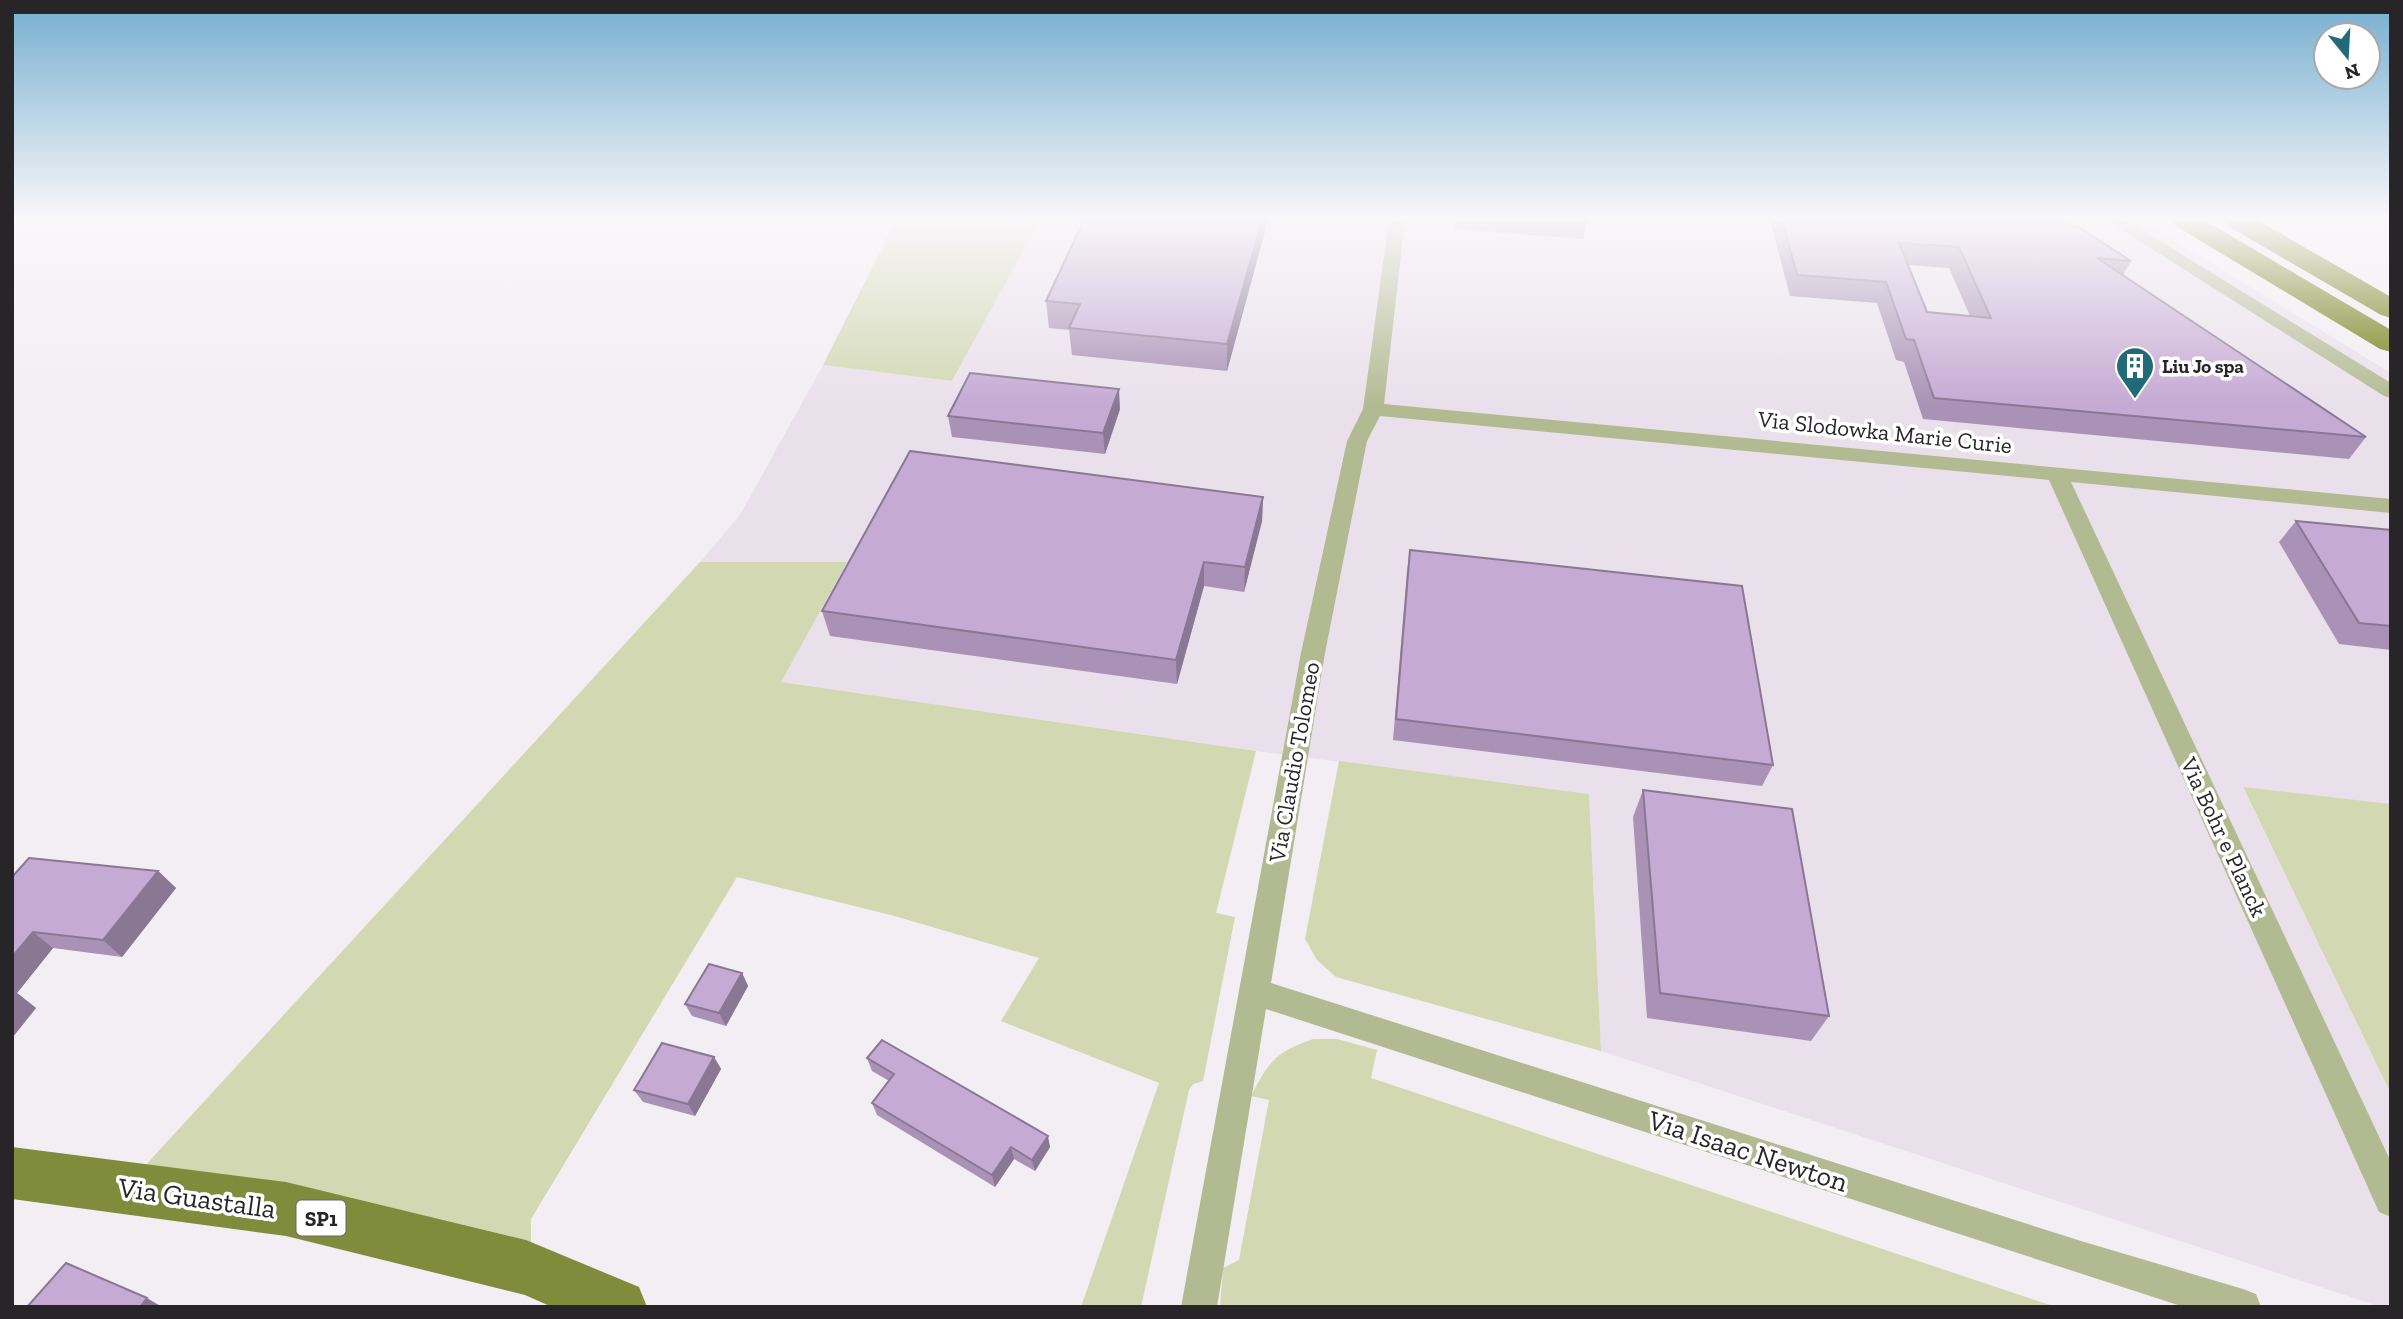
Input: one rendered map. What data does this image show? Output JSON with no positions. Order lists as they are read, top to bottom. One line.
{"streets":{"main road":["Via Guastalla","SP1"],"street":["Via Slodowka Marie Curie","Via Claudio Tolomeo","Via Bohr e Planck","Via Isaac Newton"]},"crossings":[["Via Slodowka Marie Curie","Via Claudio Tolomeo"],["Via Slodowka Marie Curie","Via Bohr e Planck"],["Via Claudio Tolomeo","Via Isaac Newton"]],"places":{"building":["Liu Jo spa"]},"north":"bottom"}
